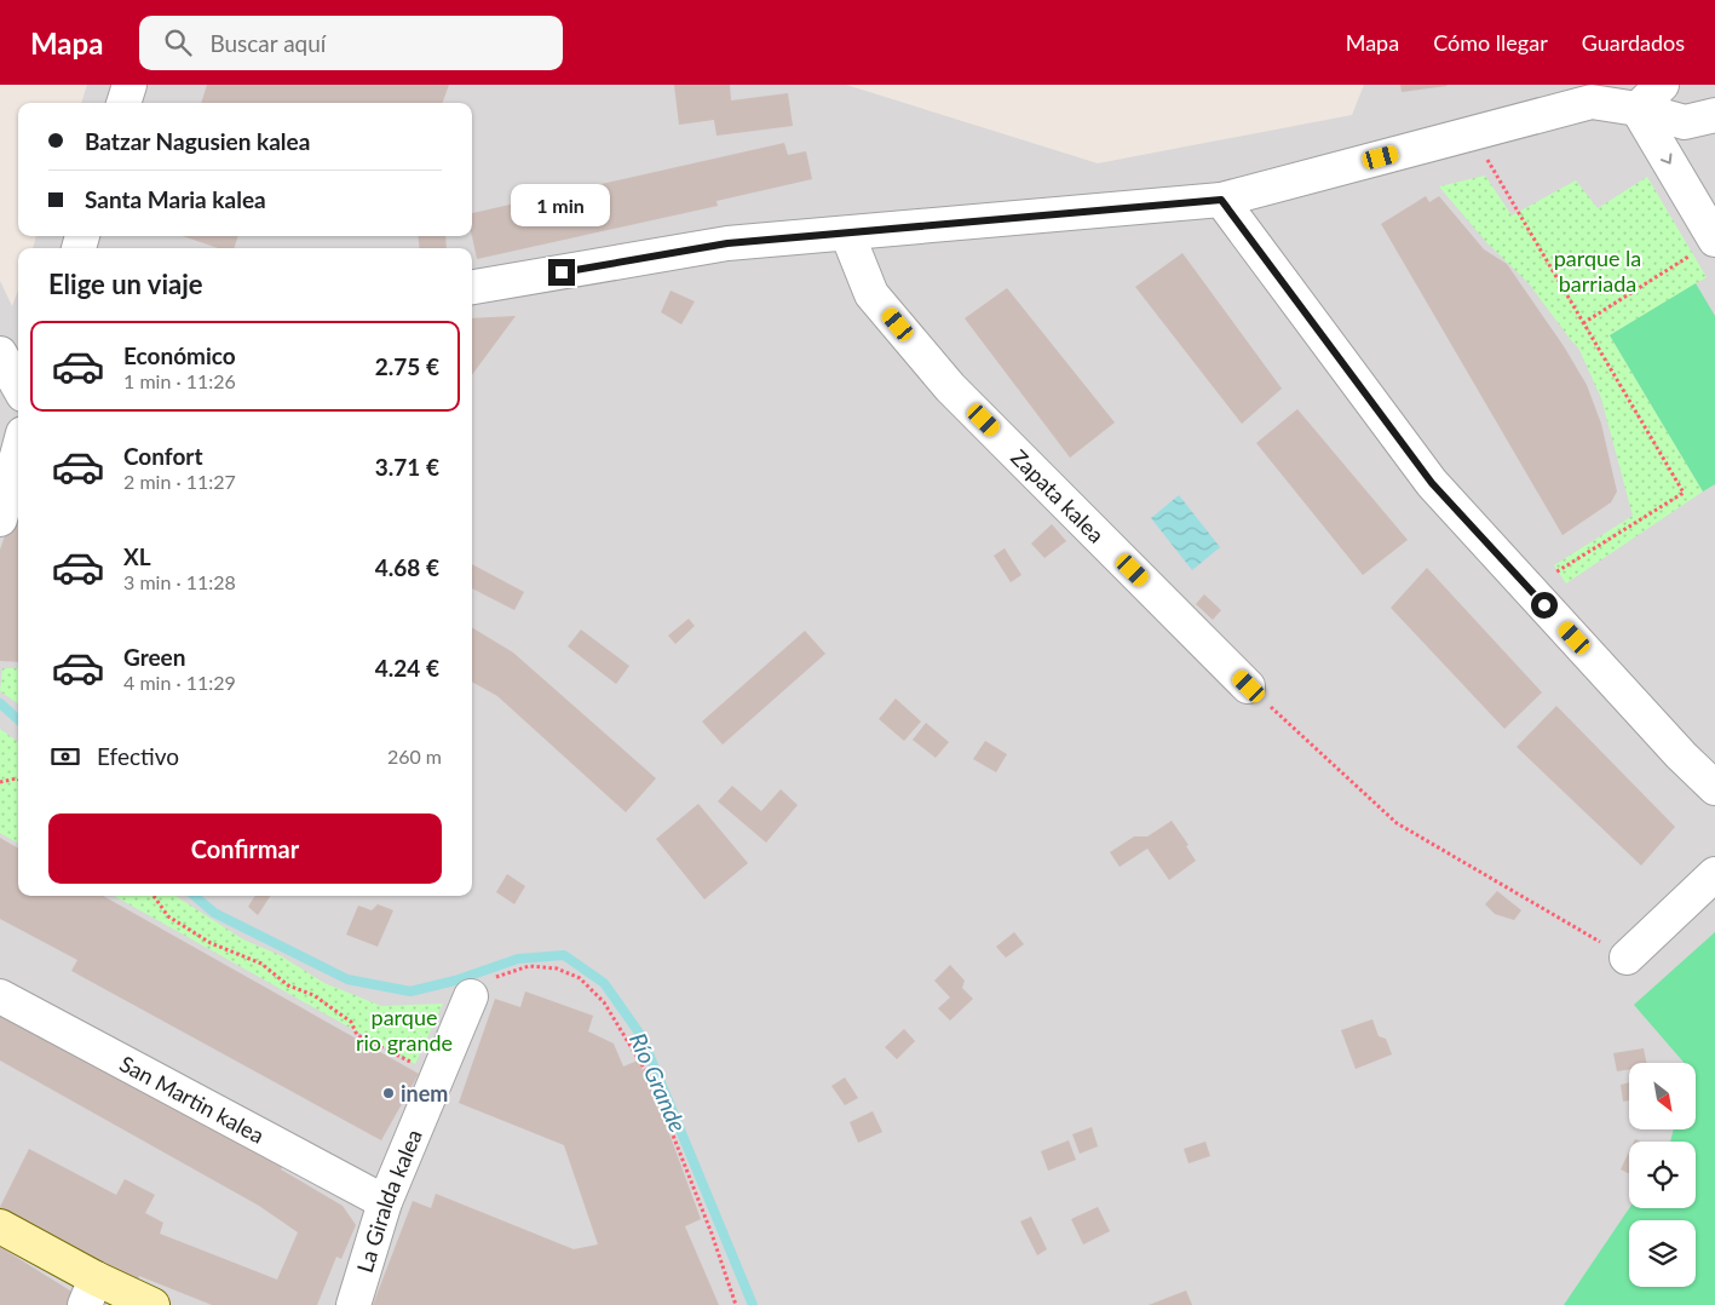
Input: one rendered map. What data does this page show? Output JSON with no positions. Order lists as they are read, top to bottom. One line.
{"streets":{"street":["Zapata kalea","San Martin kalea","La Giralda kalea"]},"crossings":[["San Martin kalea","La Giralda kalea"]],"water":["Río Grande"],"parks":["parque la barriada","parque rio grande"],"places":["inem"],"north":"bottom right","page":{"header":"Mapa","search":"Buscar aquí","nav":["Mapa","Cómo llegar","Guardados"],"banner":["Batzar Nagusien kalea","Santa Maria kalea"],"bubble":"1 min","heading":"Elige un viaje","list":[{"name":"Económico","note":"1 min · 11:26","value":"2.75 €"},{"name":"Confort","note":"2 min · 11:27","value":"3.71 €"},{"name":"XL","note":"3 min · 11:28","value":"4.68 €"},{"name":"Green","note":"4 min · 11:29","value":"4.24 €"}],"pay":["Efectivo","260 m"],"buttons":"Confirmar"}}
